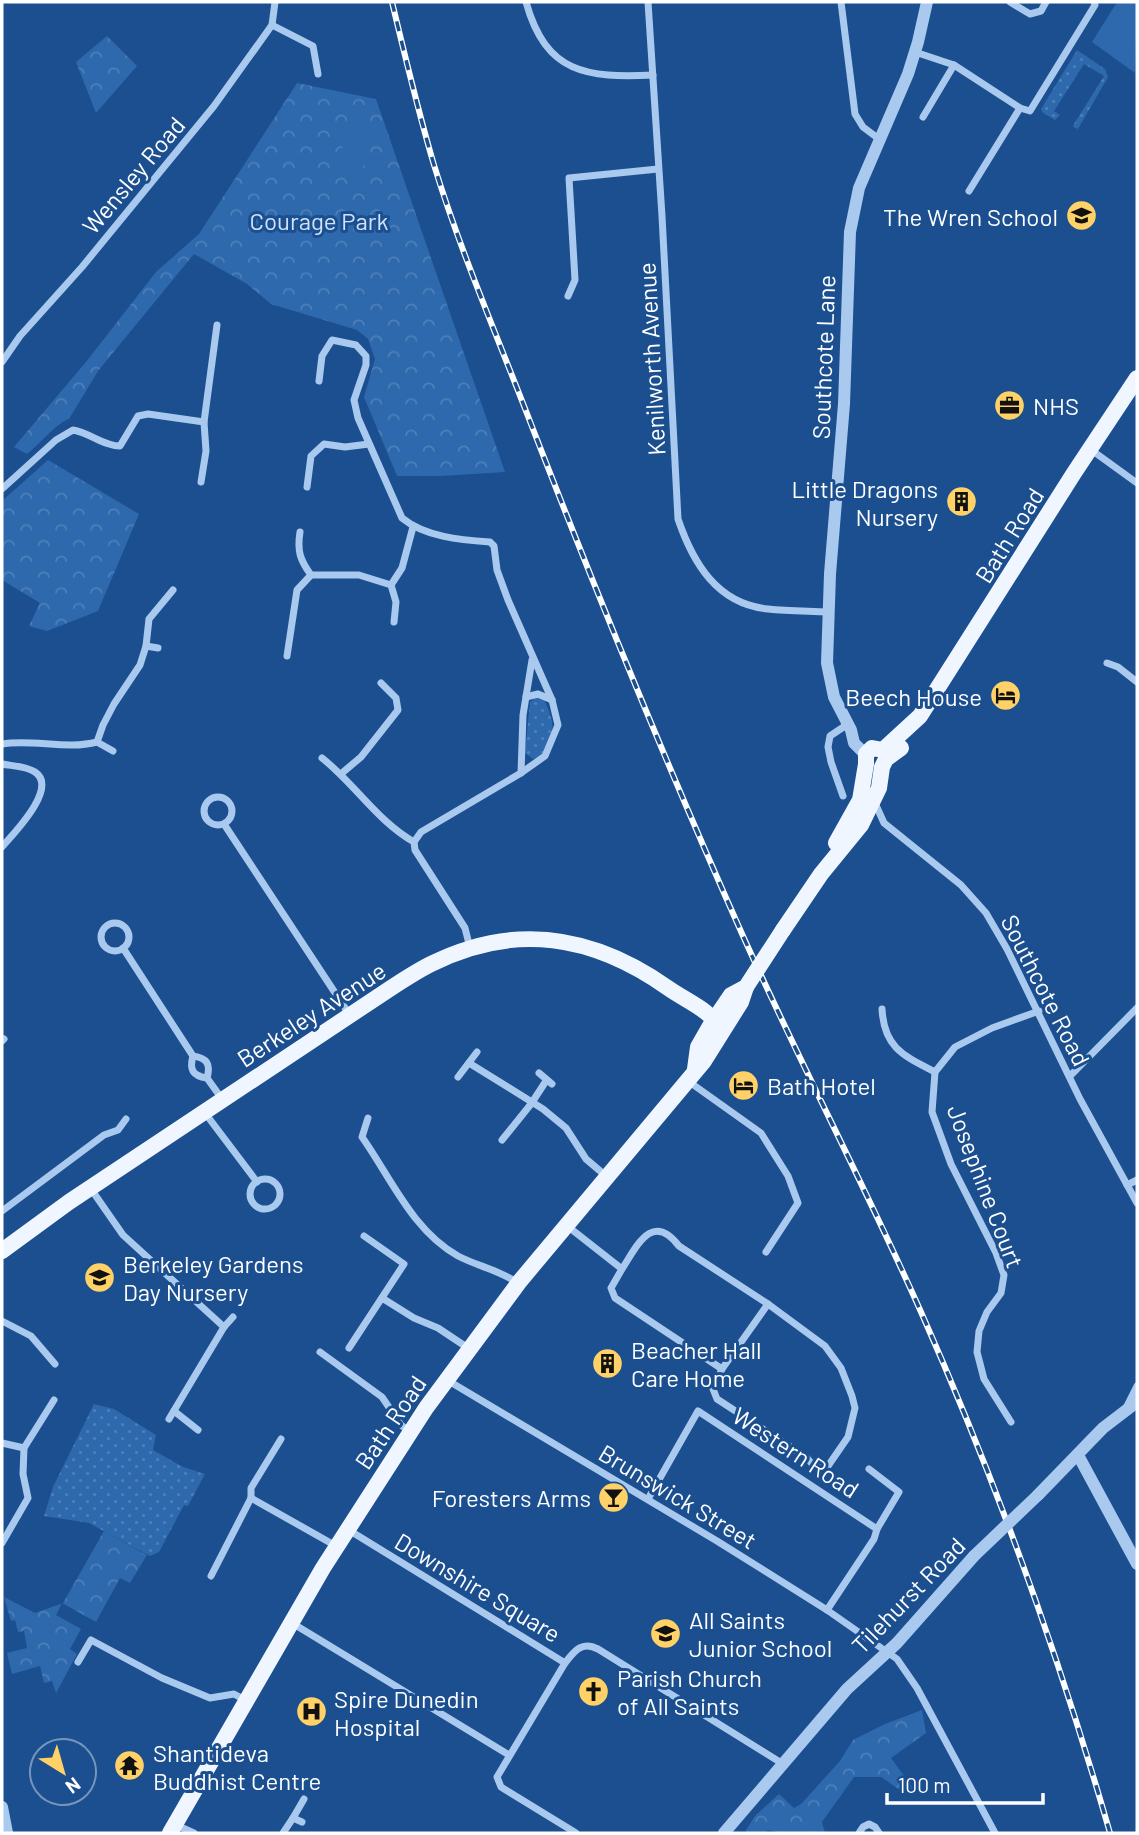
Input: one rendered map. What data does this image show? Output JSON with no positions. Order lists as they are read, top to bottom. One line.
{"streets":{"main road":["Bath Road","Berkeley Avenue"],"street":["Wensley Road","Southcote Lane","Kenilworth Avenue","Southcote Road","Josephine Court","Western Road","Brunswick Street","Downshire Square","Tilehurst Road"]},"crossings":[["Southcote Lane","Kenilworth Avenue"],["Southcote Lane","Bath Road"],["Bath Road","Southcote Road"],["Bath Road","Berkeley Avenue"],["Bath Road","Brunswick Street"],["Bath Road","Downshire Square"],["Western Road","Brunswick Street"],["Brunswick Street","Tilehurst Road"]],"parks":["Courage Park"],"places":{"school or university":["The Wren School","Berkeley Gardens Day Nursery","All Saints Junior School"],"office":["NHS"],"building":["Little Dragons Nursery","Beacher Hall Care Home"],"hotel":["Beech House","Bath Hotel"],"bar":["Foresters Arms"],"church":["Parish Church of All Saints"],"hospital":["Spire Dunedin Hospital"],"temple":["Shantideva Buddhist Centre"]},"scale_bar":"100 m","north":"bottom right"}
